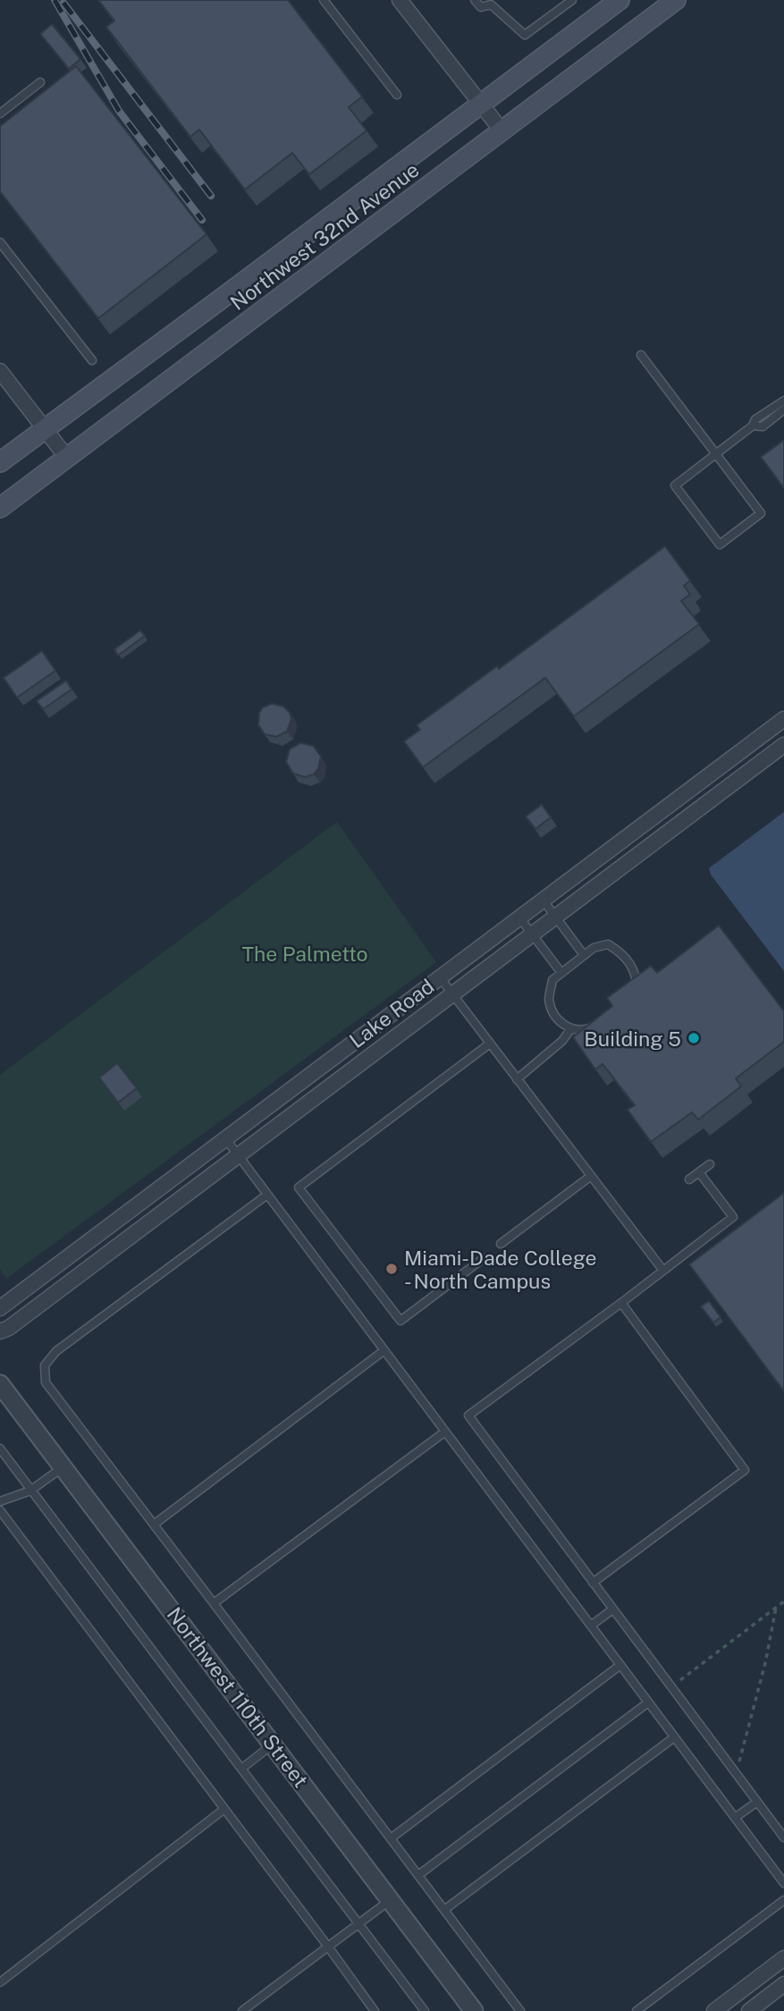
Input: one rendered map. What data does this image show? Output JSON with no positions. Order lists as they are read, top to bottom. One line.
{"streets":{"main road":["Northwest 32nd Avenue"],"street":["Lake Road","Northwest 110th Street"]},"parks":["The Palmetto"],"places":["Building 5","Miami-Dade College - North Campus"]}
